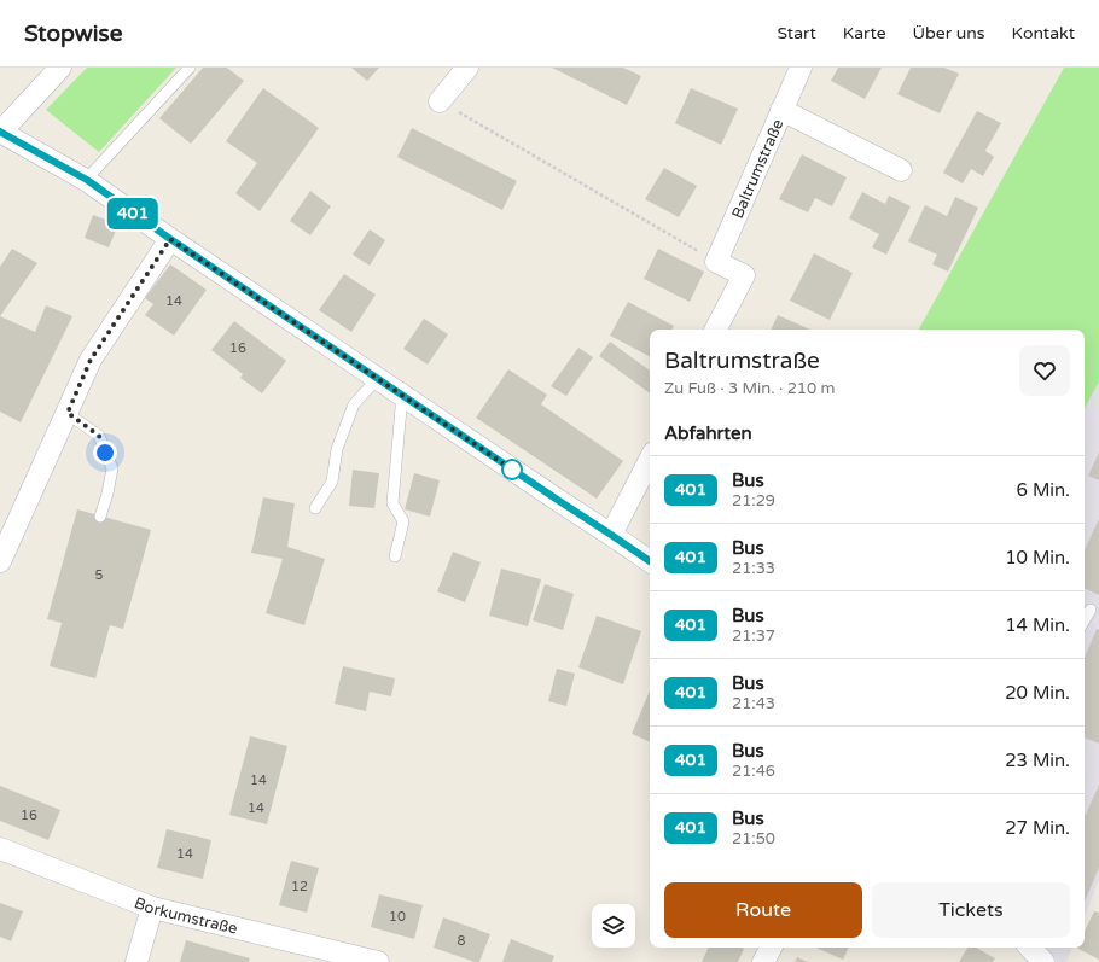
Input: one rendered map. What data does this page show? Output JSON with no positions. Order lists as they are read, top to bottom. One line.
{"streets":{"street":["Baltrumstraße","Borkumstraße"]},"lines":["bus line 401"],"house_numbers":["14","16","5","14","14","16","14","12","10","8"],"page":{"header":"Stopwise","nav":["Start","Karte","Über uns","Kontakt"],"on_map":"401","heading":[["Baltrumstraße","Zu Fuß · 3 Min. · 210 m"],"Abfahrten"],"list":[{"mark":"401","name":"Bus","note":"21:29","value":"6 Min."},{"mark":"401","name":"Bus","note":"21:33","value":"10 Min."},{"mark":"401","name":"Bus","note":"21:37","value":"14 Min."},{"mark":"401","name":"Bus","note":"21:43","value":"20 Min."},{"mark":"401","name":"Bus","note":"21:46","value":"23 Min."},{"mark":"401","name":"Bus","note":"21:50","value":"27 Min."}],"buttons":["Route","Tickets"]}}
